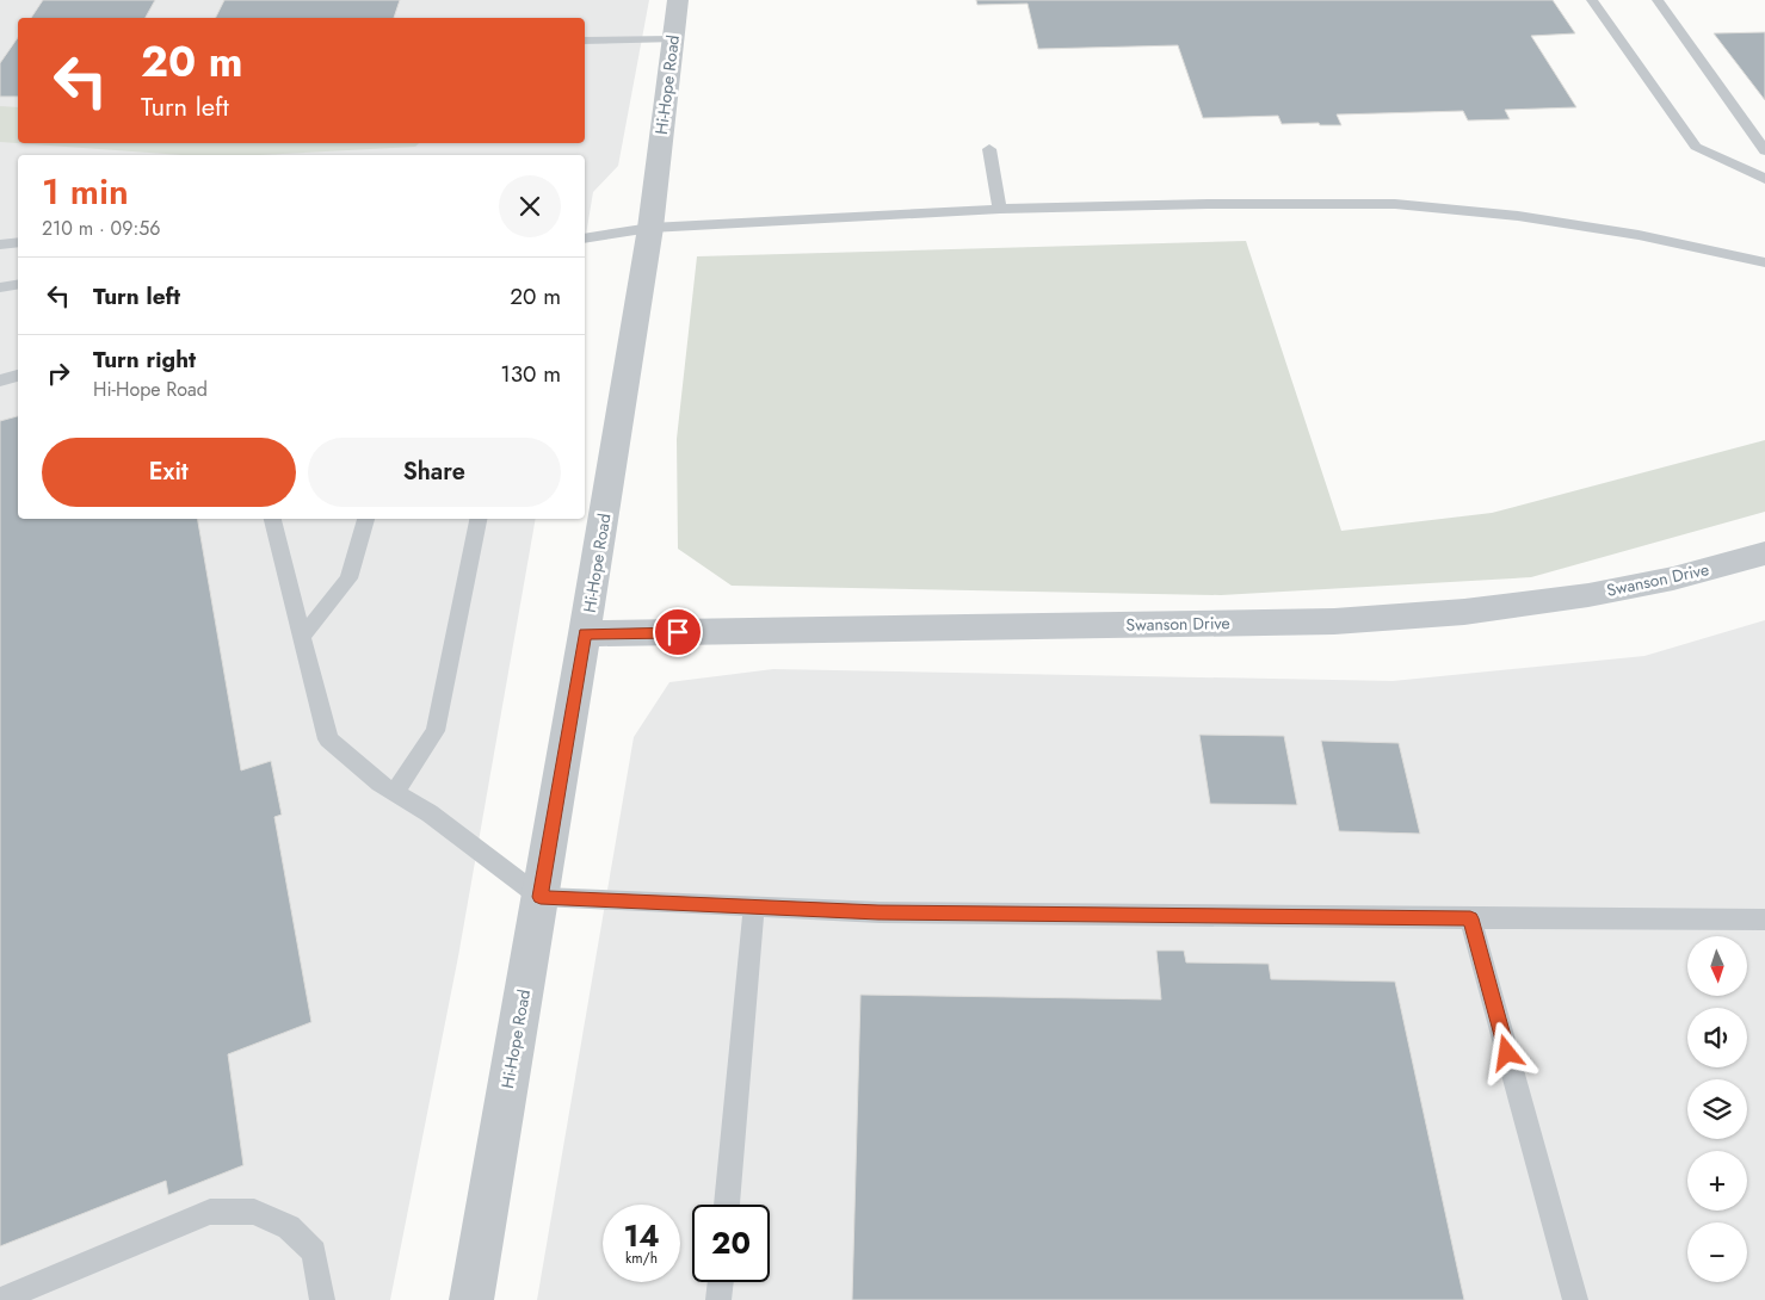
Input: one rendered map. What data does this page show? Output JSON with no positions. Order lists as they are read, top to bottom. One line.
{"streets":{"street":["Hi-Hope Road","Swanson Drive"]},"crossings":[["Hi-Hope Road","Swanson Drive"]],"north":"bottom","page":{"turn":["20 m","Turn left"],"heading":["1 min","210 m · 09:56"],"list":[{"name":"Turn left","value":"20 m"},{"name":"Turn right","note":"Hi-Hope Road","value":"130 m"}],"buttons":["Exit","Share"],"map_buttons":["+","−"],"speed":"14 km/h","limit":"20"}}
